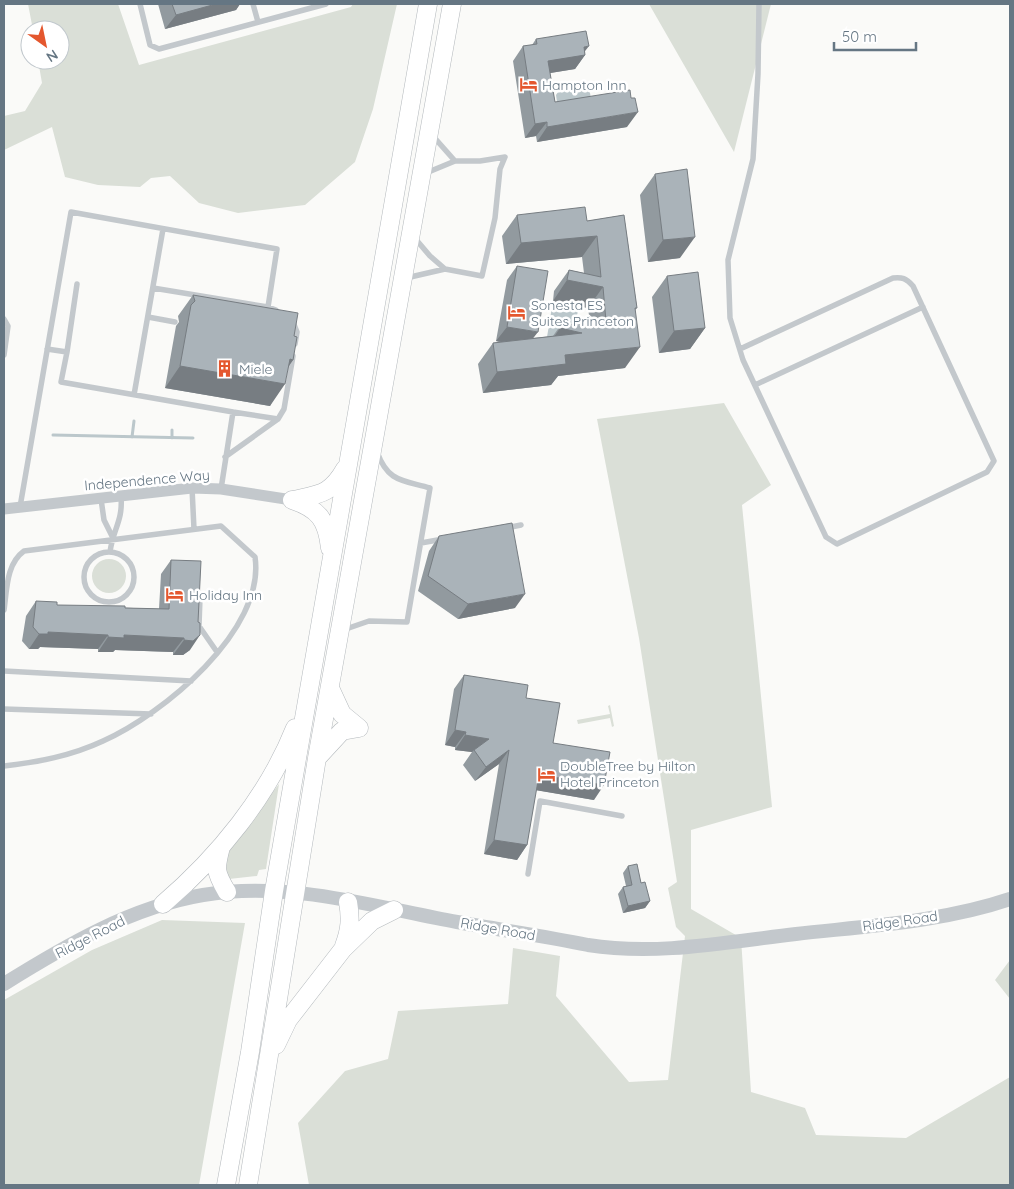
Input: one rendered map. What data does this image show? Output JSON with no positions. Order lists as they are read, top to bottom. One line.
{"streets":{"street":["Independence Way","Ridge Road"]},"places":{"hotel":["Hampton Inn","Sonesta ES Suites Princeton","Holiday Inn","DoubleTree by Hilton Hotel Princeton"],"building":["Miele"]},"scale_bar":"50 m","north":"bottom right"}
